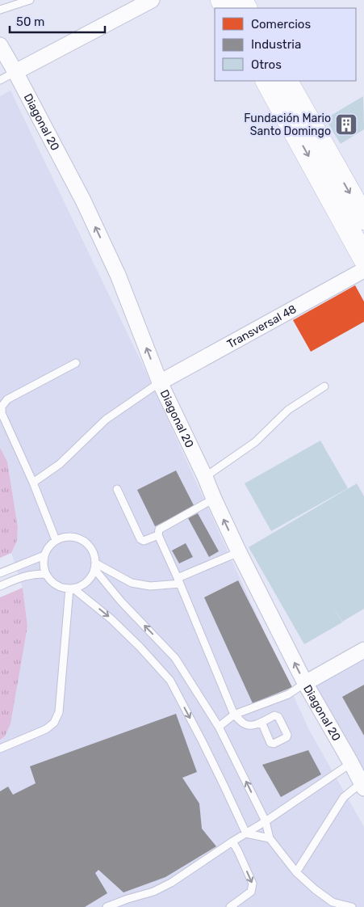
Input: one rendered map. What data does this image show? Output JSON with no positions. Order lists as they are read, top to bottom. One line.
{"streets":{"street":["Diagonal 20","Transversal 48"]},"crossings":[["Diagonal 20","Transversal 48"]],"one_way":["Diagonal 20"],"places":{"building":["Fundación Mario Santo Domingo"]},"legend":["Comercios","Industria","Otros"],"scale_bar":"50 m"}
